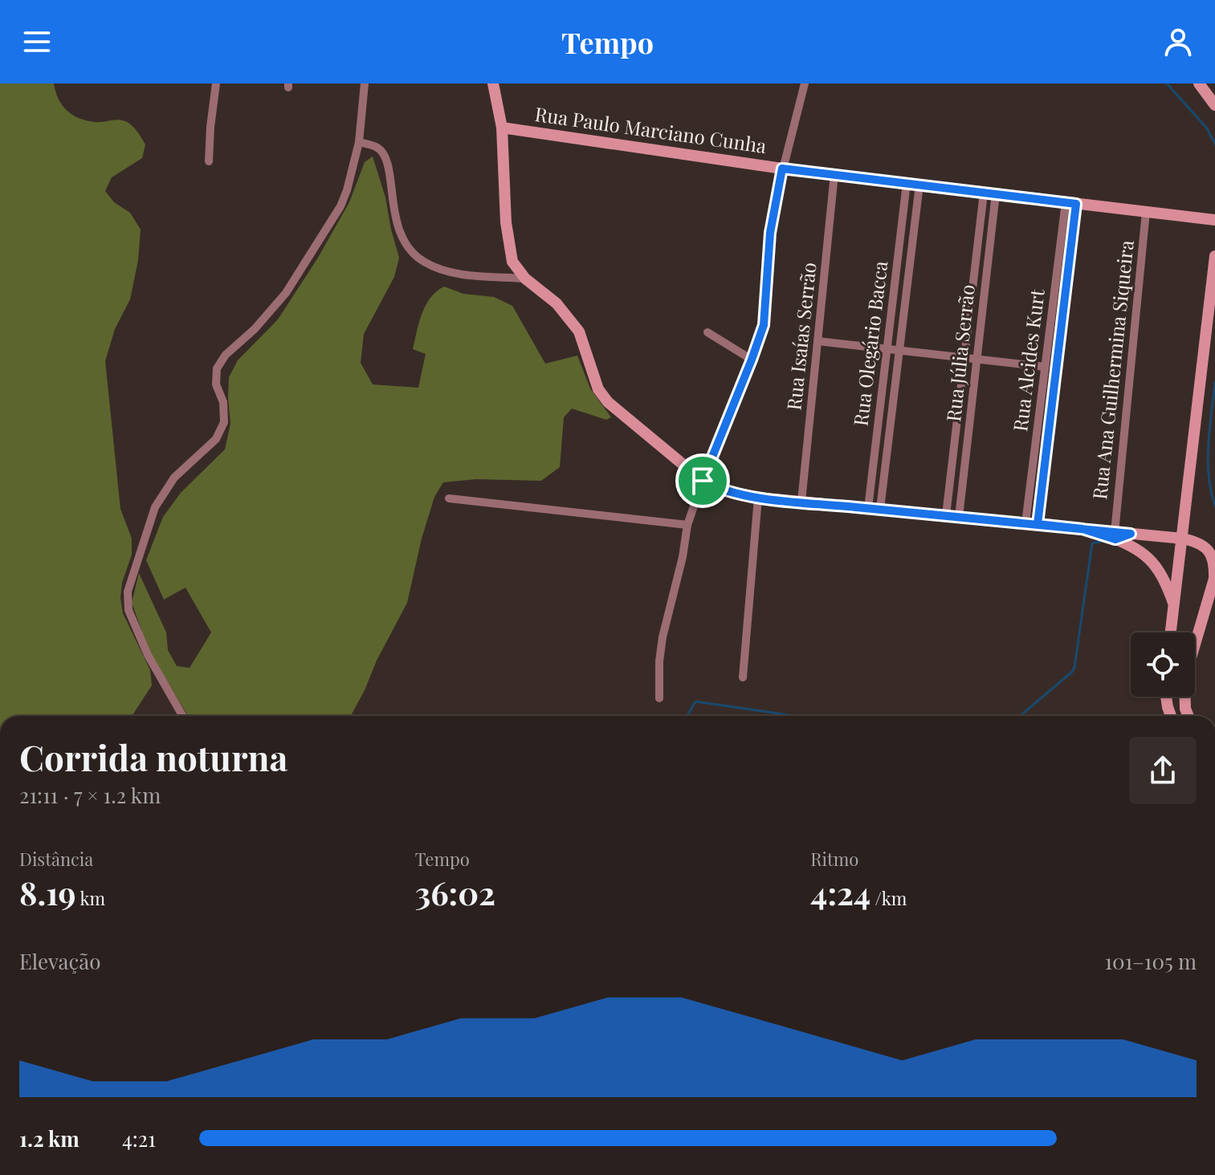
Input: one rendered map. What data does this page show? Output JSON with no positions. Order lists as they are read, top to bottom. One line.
{"streets":{"street":["Rua Paulo Marciano Cunha","Rua Isaías Serrão","Rua Olegário Bacca","Rua Júlia Serrão","Rua Alcides Kurt","Rua Ana Guilhermina Siqueira"]},"crossings":[["Rua Paulo Marciano Cunha","Rua Isaías Serrão"],["Rua Paulo Marciano Cunha","Rua Olegário Bacca"],["Rua Paulo Marciano Cunha","Rua Júlia Serrão"],["Rua Paulo Marciano Cunha","Rua Alcides Kurt"],["Rua Paulo Marciano Cunha","Rua Ana Guilhermina Siqueira"]],"page":{"header":"Tempo","heading":["Corrida noturna","21:11 · 7 × 1.2 km"],"stats":[["Distância","8.19 km"],["Tempo","36:02"],["Ritmo","4:24 /km"]],"chart":["Elevação","101–105 m"],"list":[{"name":"1.2 km","note":"4:21"}]}}
